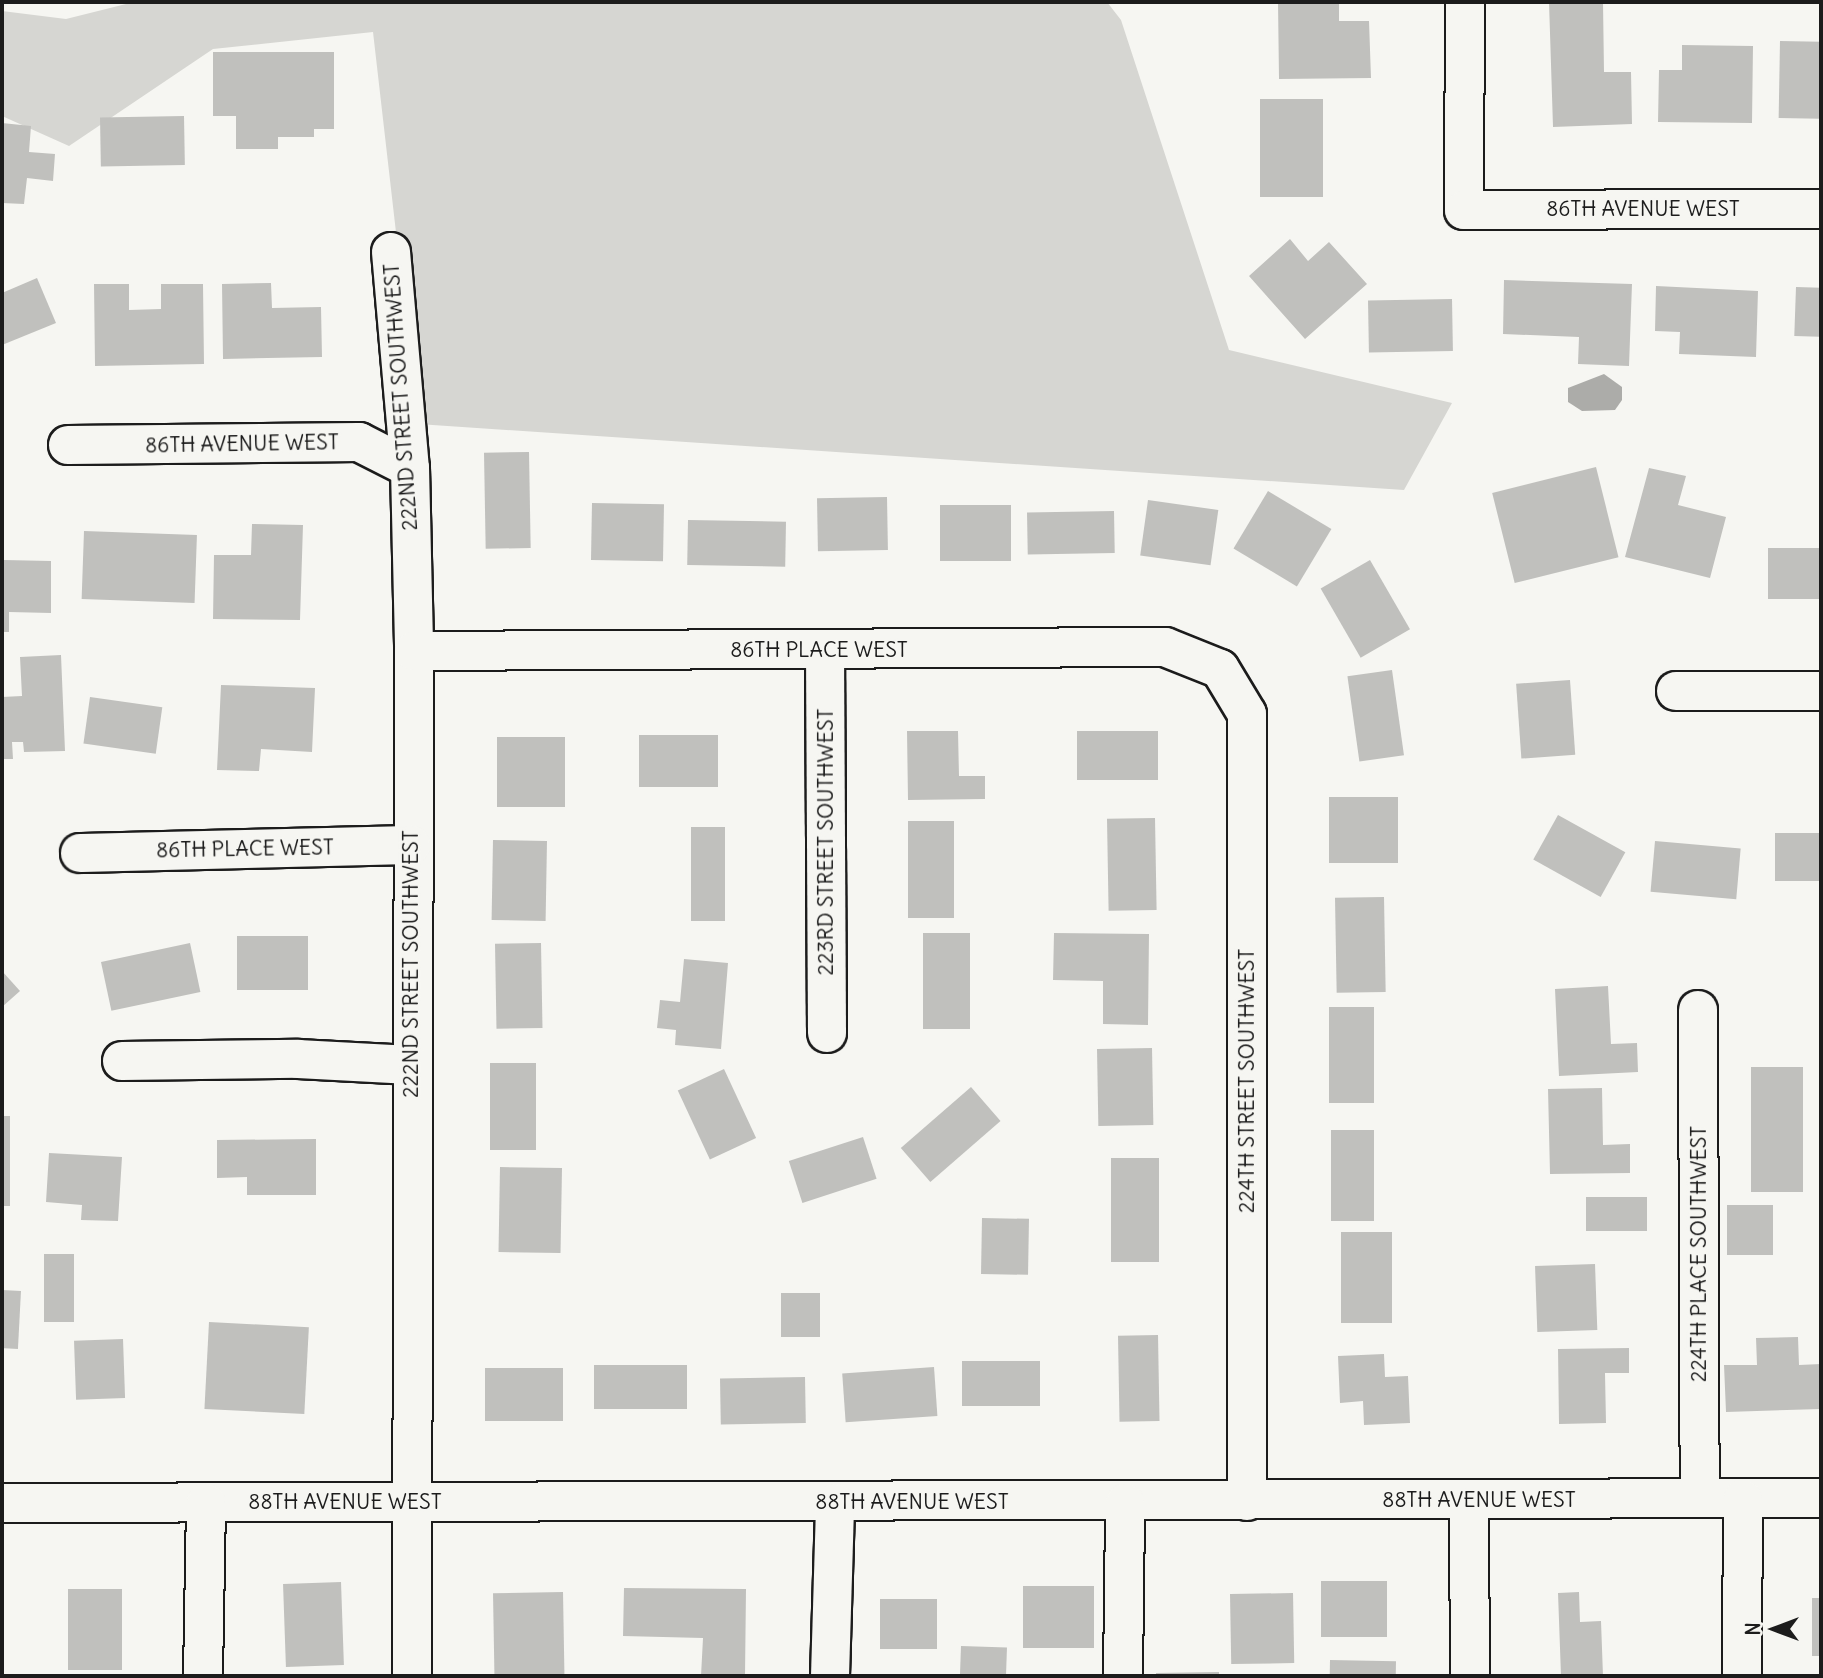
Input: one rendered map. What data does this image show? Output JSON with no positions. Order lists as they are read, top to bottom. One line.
{"streets":{"street":["86TH AVENUE WEST","222ND STREET SOUTHWEST","86TH PLACE WEST","223RD STREET SOUTHWEST","224TH STREET SOUTHWEST","224TH PLACE SOUTHWEST","88TH AVENUE WEST"]},"crossings":[["86TH AVENUE WEST","222ND STREET SOUTHWEST"],["222ND STREET SOUTHWEST","86TH PLACE WEST"],["222ND STREET SOUTHWEST","88TH AVENUE WEST"],["86TH PLACE WEST","223RD STREET SOUTHWEST"],["86TH PLACE WEST","224TH STREET SOUTHWEST"],["224TH STREET SOUTHWEST","88TH AVENUE WEST"],["224TH PLACE SOUTHWEST","88TH AVENUE WEST"]],"north":"left"}
